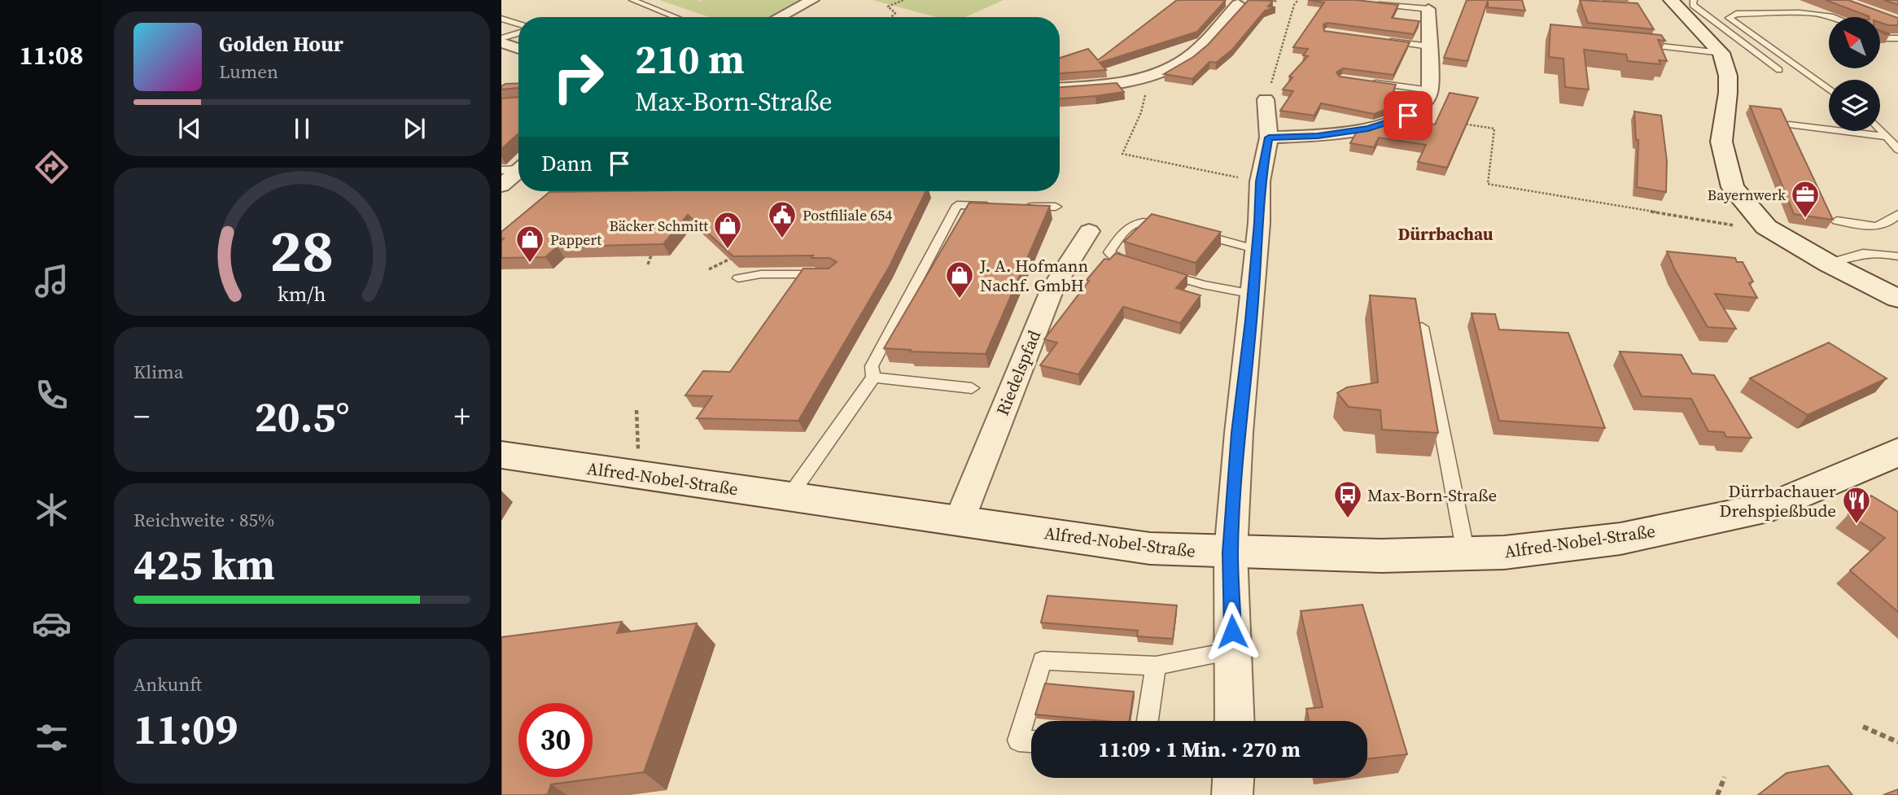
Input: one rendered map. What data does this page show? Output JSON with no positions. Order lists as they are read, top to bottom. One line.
{"streets":{"street":["Riedelspfad","Alfred-Nobel-Straße"]},"crossings":[["Riedelspfad","Alfred-Nobel-Straße"]],"districts":["Dürrbachau"],"places":{"office":["Bayernwerk"],"public building":["Postfiliale 654"],"shop":["Bäcker Schmitt","Pappert","J. A. Hofmann Nachf. GmbH"],"bus stop":["Max-Born-Straße"],"restaurant":["Dürrbachauer Drehspießbude"]},"north":"top left","page":{"tabs":"11:08","turn":["210 m","Max-Born-Straße"],"song":["Golden Hour","Lumen"],"then":"Dann","tile":["Klima",["Reichweite · 85%","425 km"],["Ankunft","11:09"]],"heat":["−","20.5°","+"],"limit":"30","trip":"11:09 · 1 Min. · 270 m","gauge":["28","km/h"]}}
